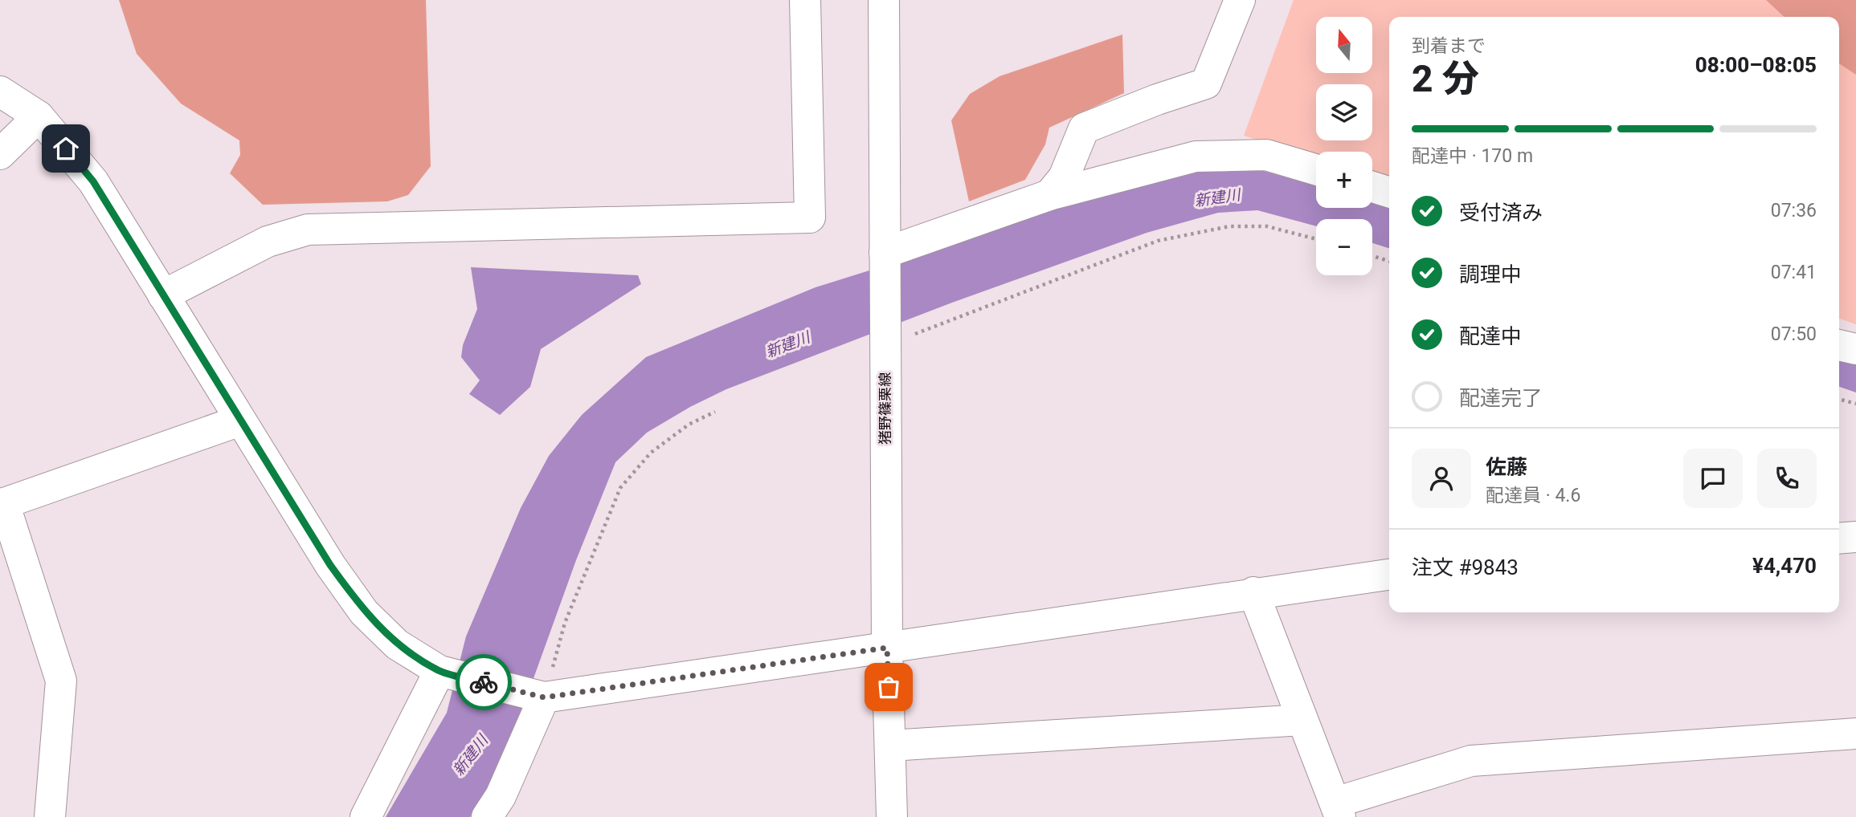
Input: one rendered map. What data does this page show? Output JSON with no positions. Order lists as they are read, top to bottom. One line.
{"streets":{"street":["猪野篠栗線"]},"water":["新建川"],"north":"top","page":{"map_buttons":["+","−"],"heading":["2 分","到着まで","08:00–08:05"],"panel":["佐藤","配達員 · 4.6","注文 #9843","¥4,470"],"bar":"配達中 · 170 m","list":[["受付済み","07:36"],["調理中","07:41"],["配達中","07:50"],"配達完了"]}}
